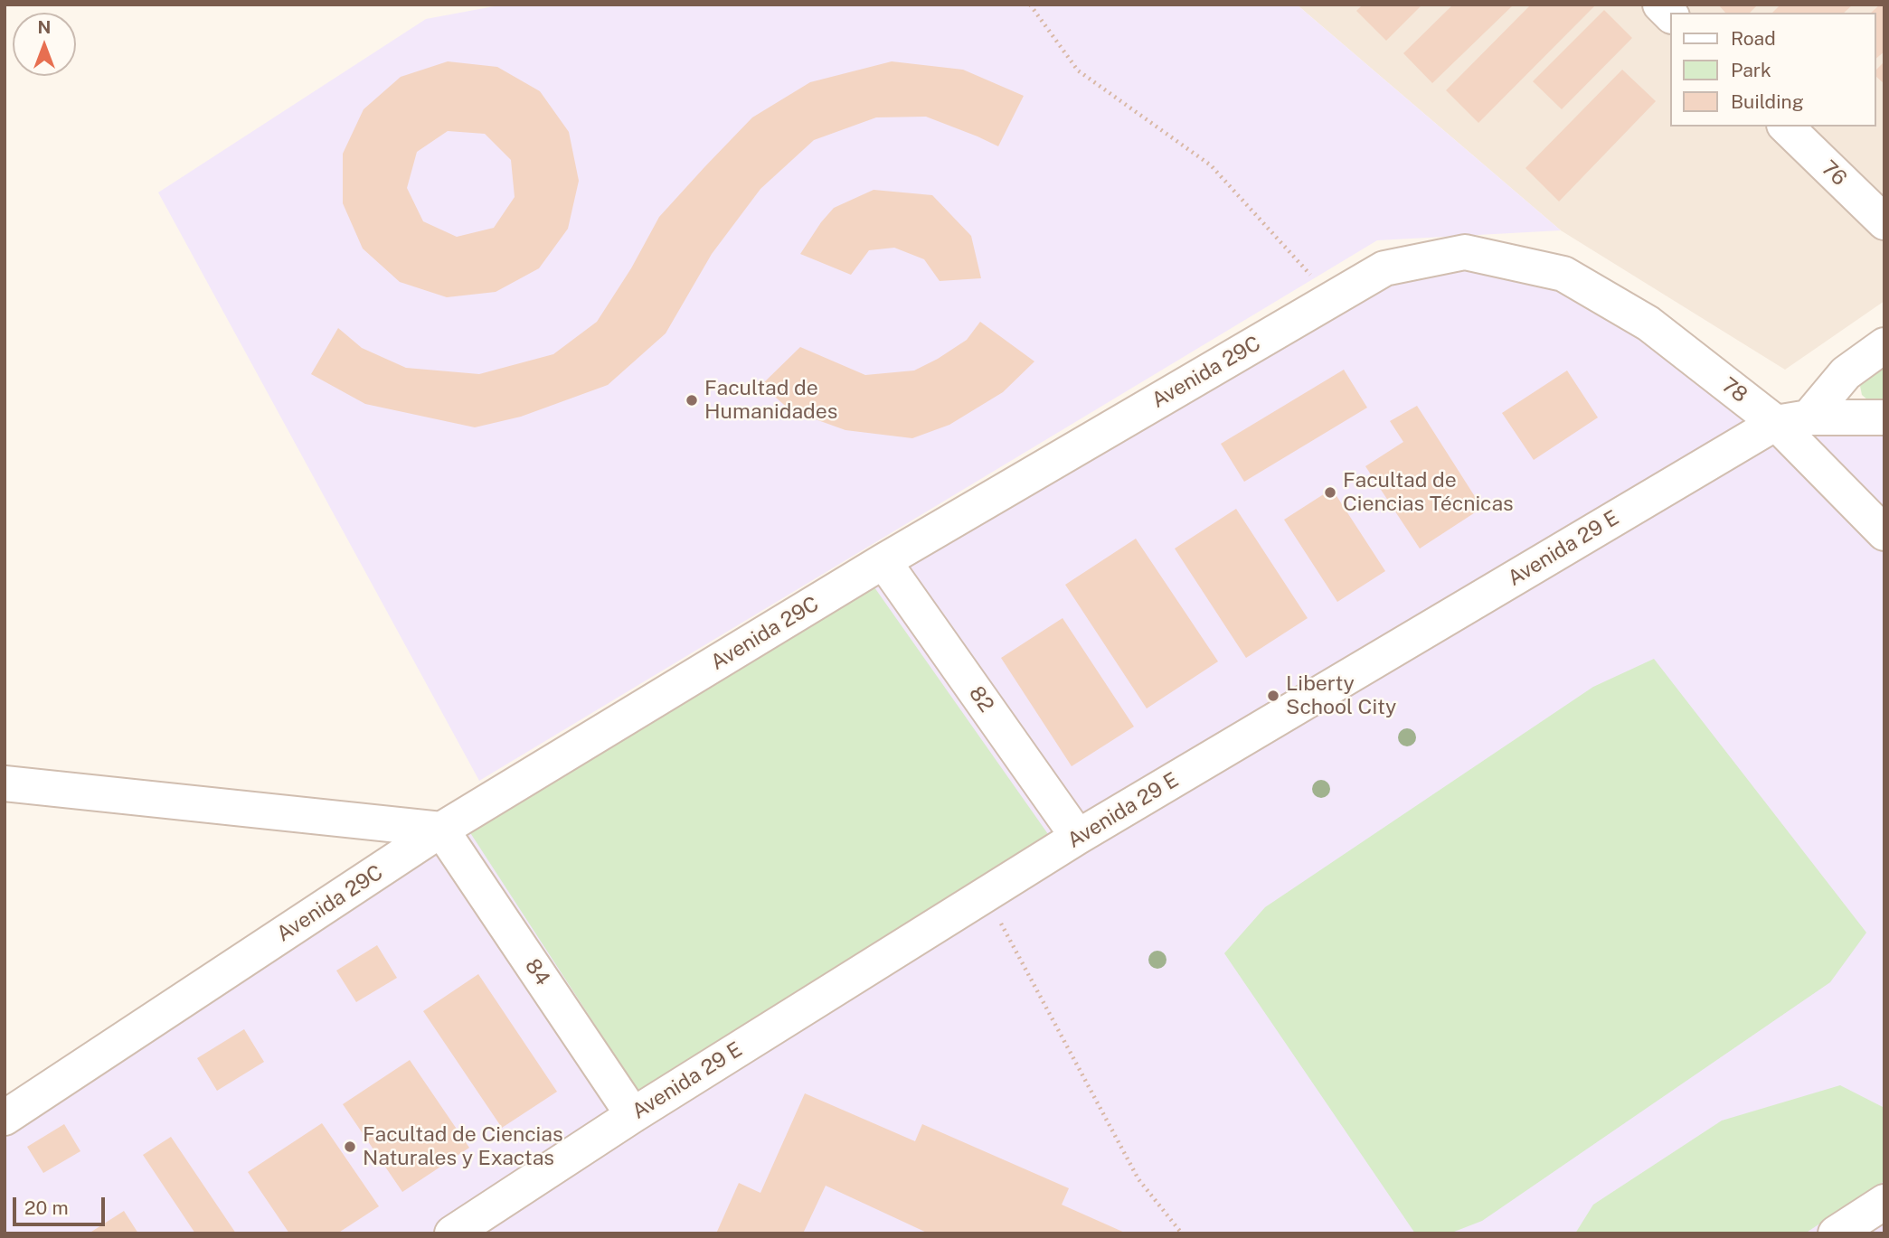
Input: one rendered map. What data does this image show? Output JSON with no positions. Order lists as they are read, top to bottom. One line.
{"streets":{"street":["76","Avenida 29C","78","Avenida 29 E","82","84"]},"crossings":[["Avenida 29C","78"],["Avenida 29C","82"],["Avenida 29C","84"],["78","Avenida 29 E"],["Avenida 29 E","82"],["Avenida 29 E","84"]],"places":["Facultad de Humanidades","Facultad de Ciencias Técnicas","Liberty School City","Facultad de Ciencias Naturales y Exactas"],"legend":["Road","Park","Building"],"scale_bar":"20 m","north":"top"}
